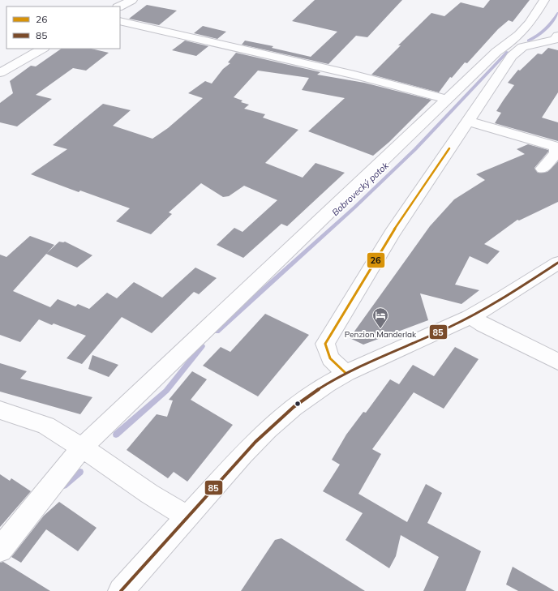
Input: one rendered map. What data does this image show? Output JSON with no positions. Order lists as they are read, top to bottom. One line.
{"water":["Bobrovecký potok"],"places":{"hotel":["Penzion Manderlak"]},"lines":["transit line 26","transit line 85"],"legend":["26","85"]}
